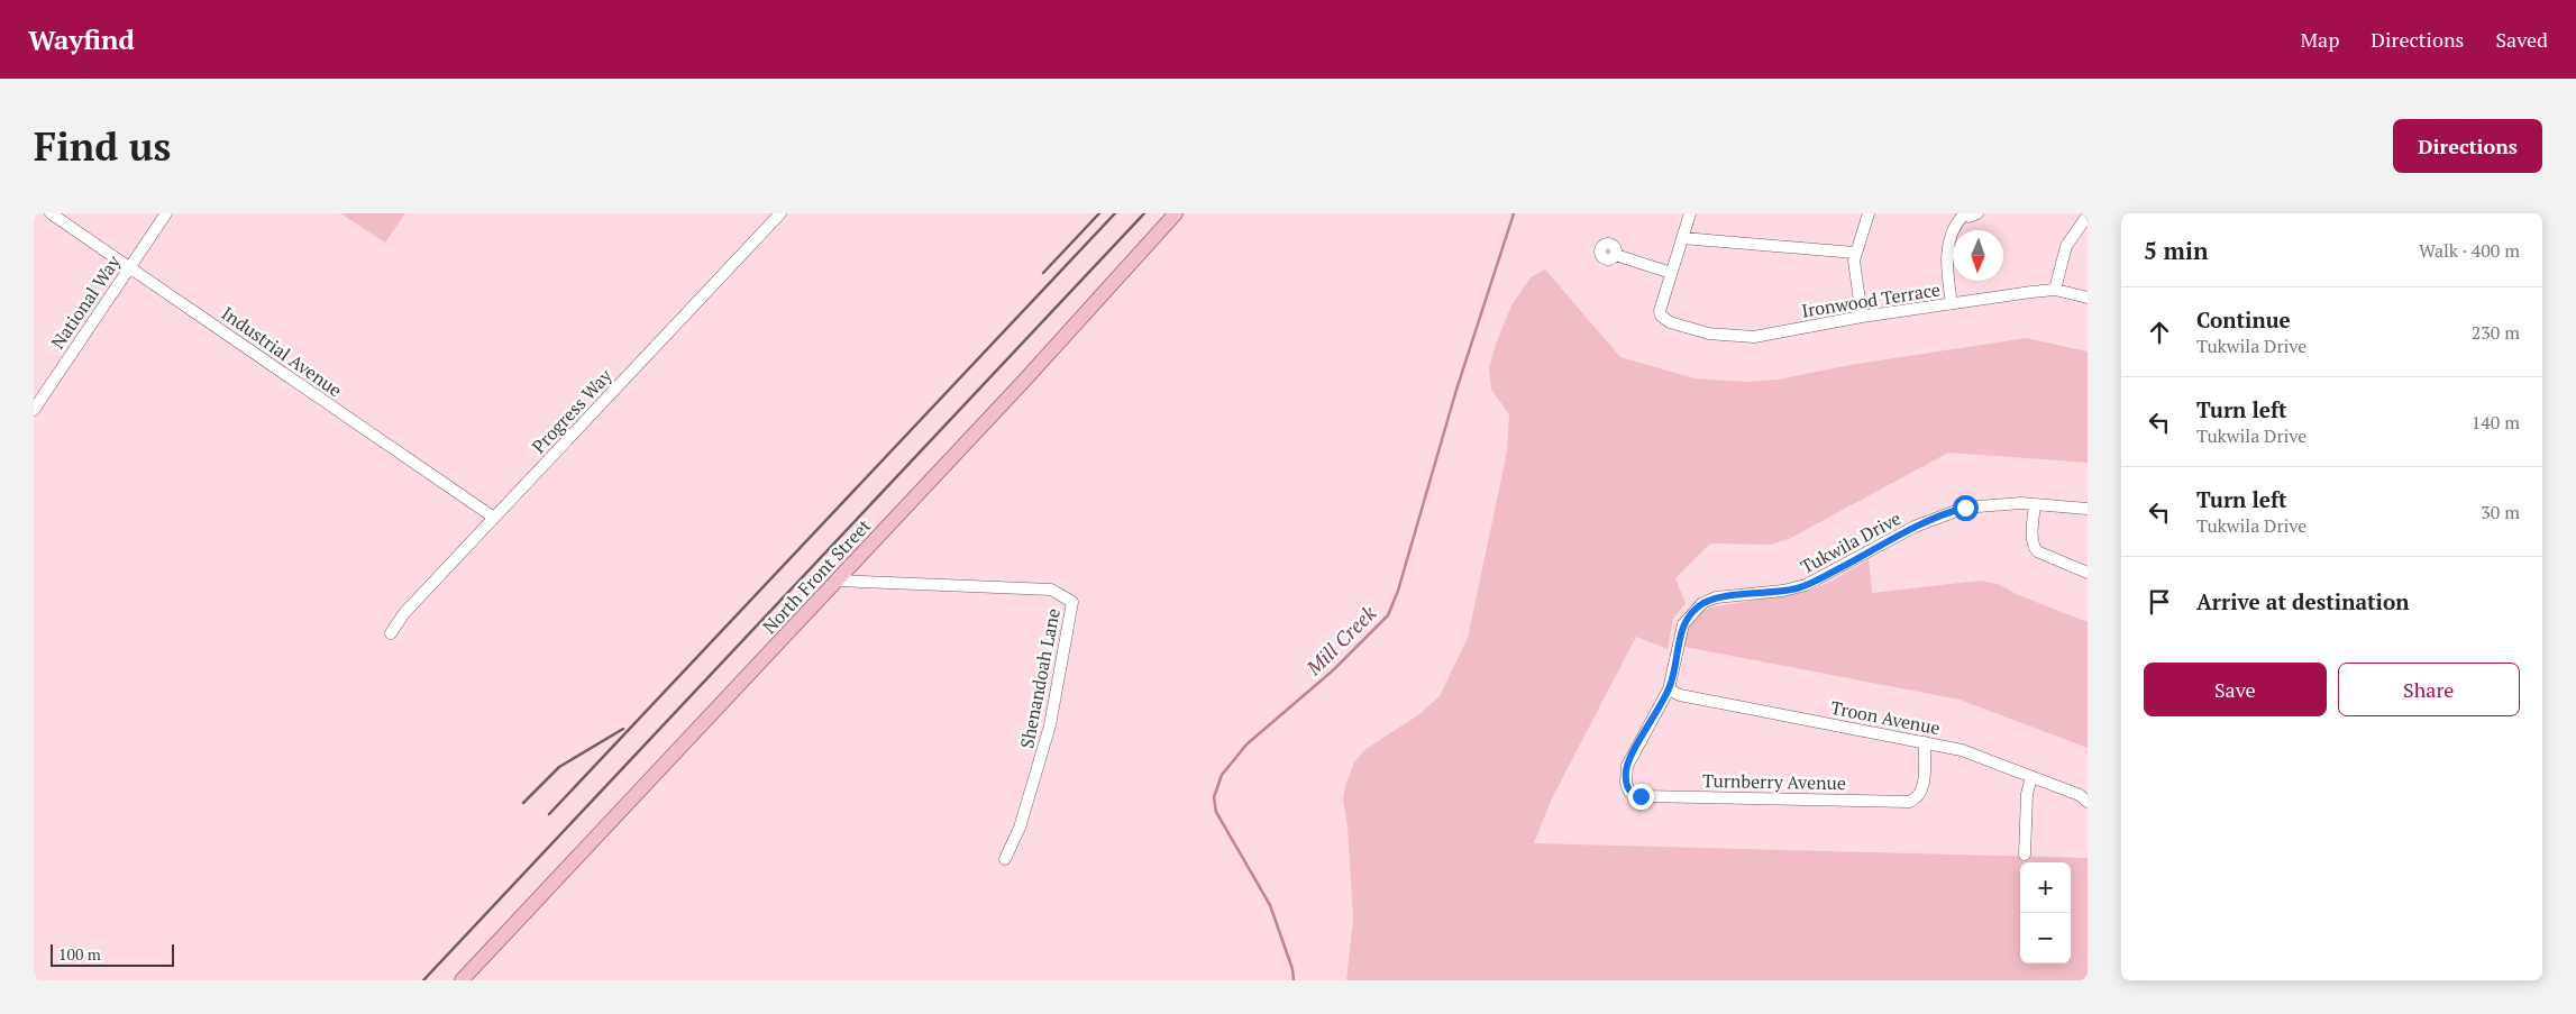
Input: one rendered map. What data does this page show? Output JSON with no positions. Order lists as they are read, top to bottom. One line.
{"streets":{"main road":["North Front Street"],"street":["Ironwood Terrace","National Way","Industrial Avenue","Progress Way","Tukwila Drive","Shenandoah Lane","Troon Avenue","Turnberry Avenue"]},"crossings":[["National Way","Industrial Avenue"],["Industrial Avenue","Progress Way"],["Tukwila Drive","Troon Avenue"],["Tukwila Drive","Turnberry Avenue"],["North Front Street","Shenandoah Lane"],["Troon Avenue","Turnberry Avenue"]],"water":["Mill Creek"],"scale_bar":"100 m","north":"bottom","page":{"header":"Wayfind","nav":["Map","Directions","Saved"],"buttons":["Directions",["Save","Share"]],"title":"Find us","heading":["5 min","Walk · 400 m"],"list":[["Continue","Tukwila Drive","230 m"],["Turn left","Tukwila Drive","140 m"],["Turn left","Tukwila Drive","30 m"],"Arrive at destination"],"map_buttons":["+","−"],"scale":"100 m"}}
